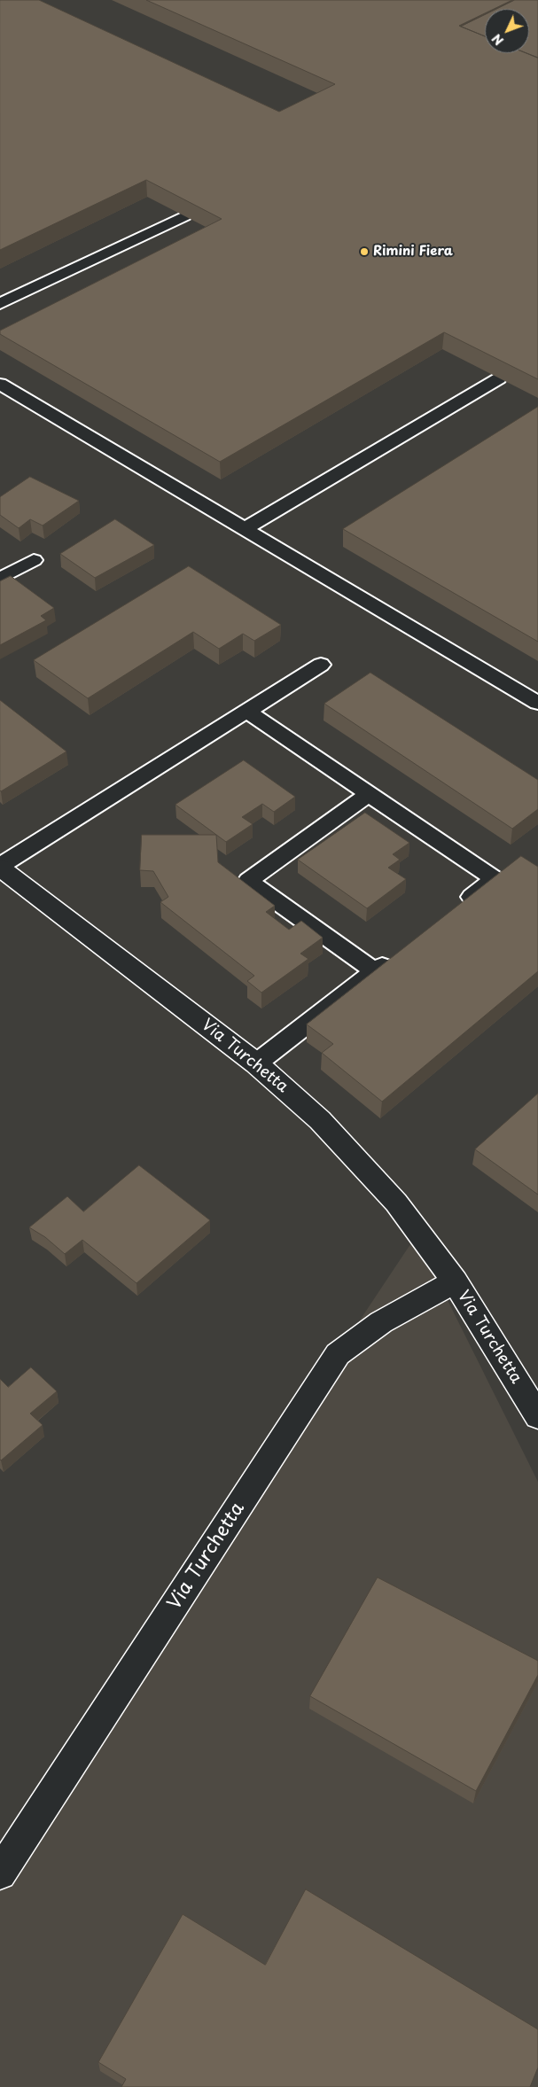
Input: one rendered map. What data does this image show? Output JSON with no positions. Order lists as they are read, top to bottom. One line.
{"streets":{"street":["Via Turchetta"]},"places":["Rimini Fiera"],"north":"bottom left"}
